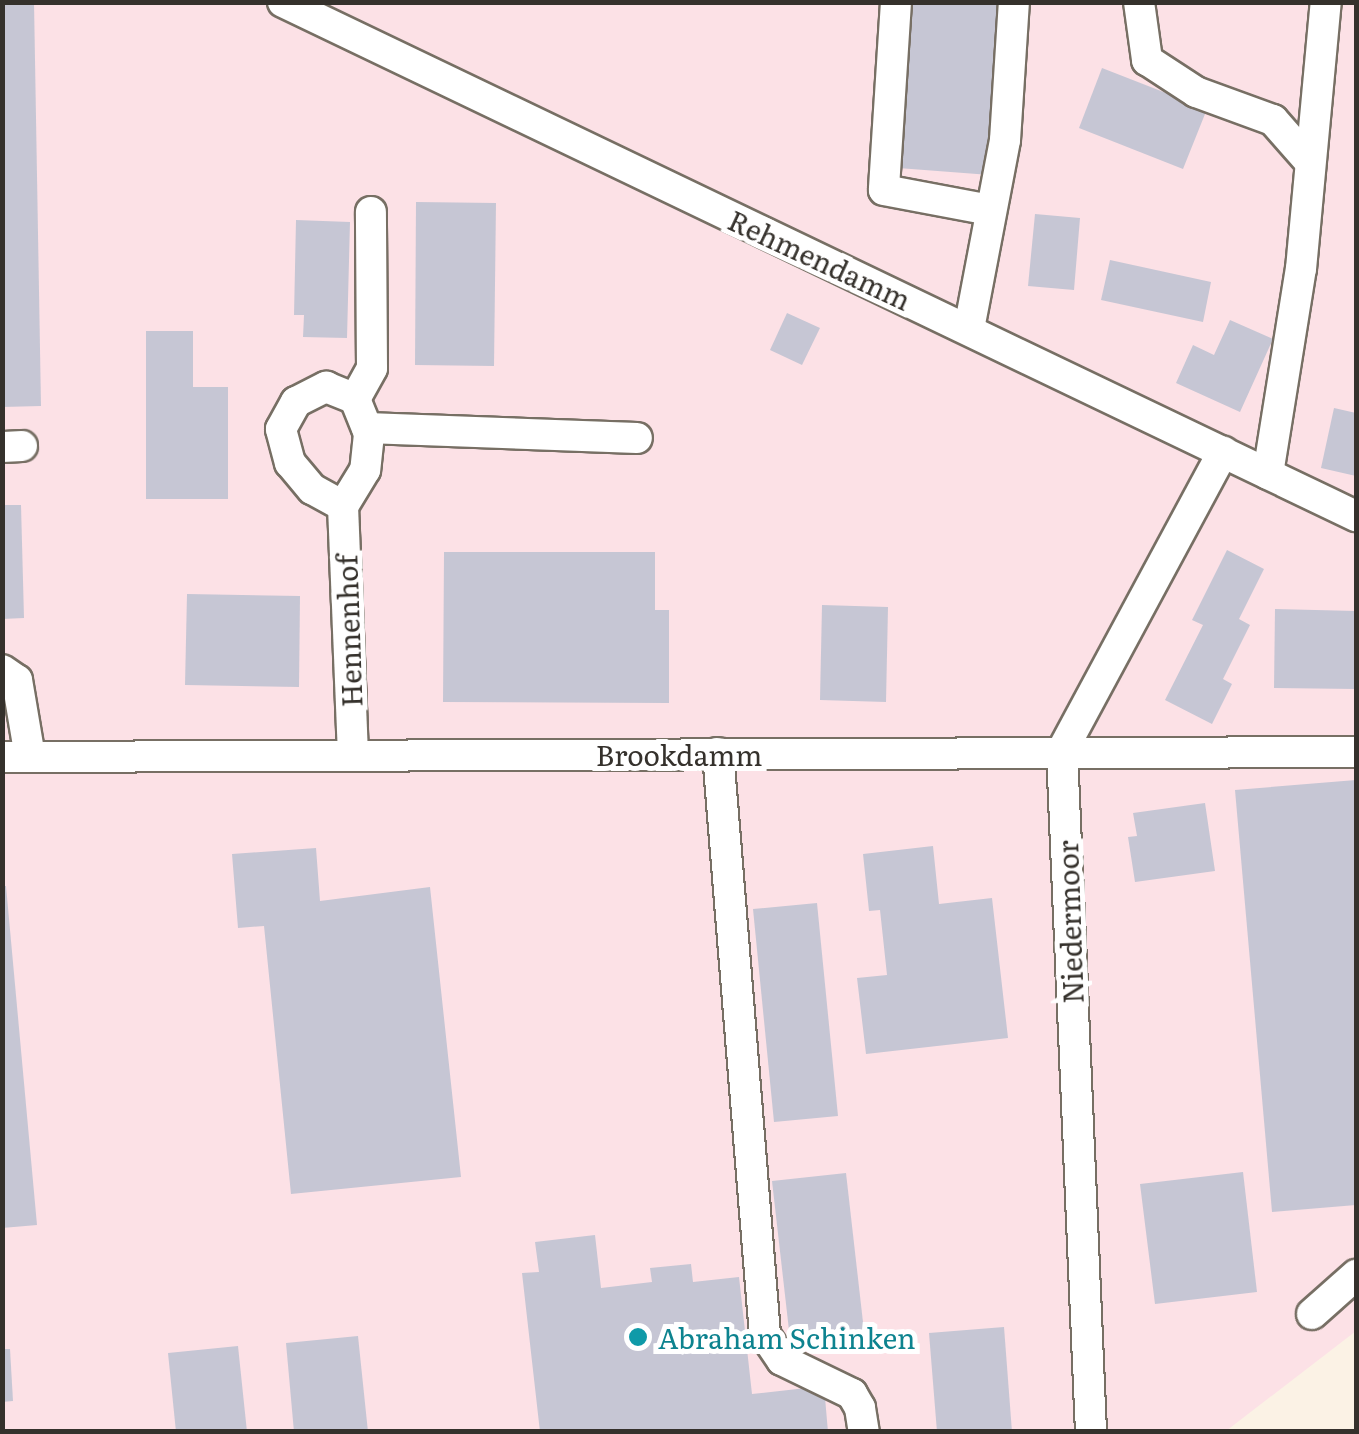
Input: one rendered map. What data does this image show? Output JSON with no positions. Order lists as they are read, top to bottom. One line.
{"streets":{"street":["Rehmendamm","Hennenhof","Brookdamm","Niedermoor"]},"crossings":[["Hennenhof","Brookdamm"],["Brookdamm","Niedermoor"]],"places":["Abraham Schinken"]}
